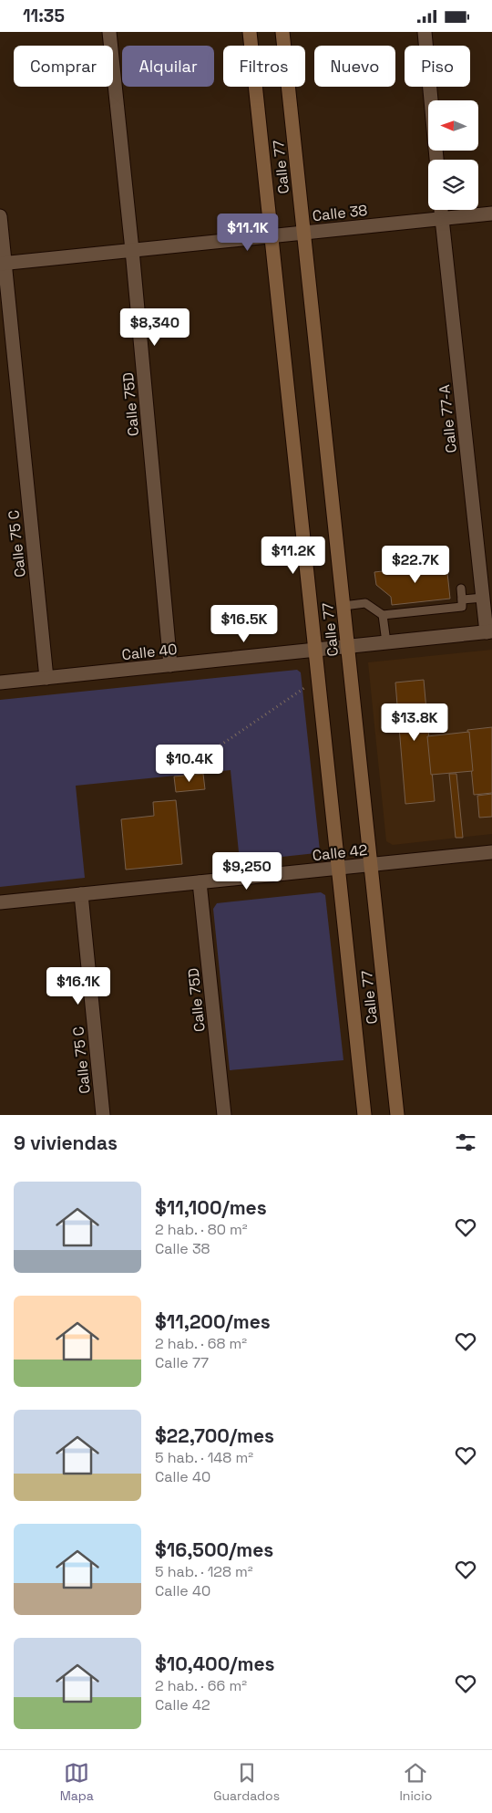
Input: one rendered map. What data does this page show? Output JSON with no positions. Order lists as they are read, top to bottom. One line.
{"streets":{"street":["Calle 77","Calle 38","Calle 75D","Calle 77-A","Calle 75 C","Calle 40","Calle 42"]},"crossings":[["Calle 77","Calle 38"],["Calle 77","Calle 40"],["Calle 77","Calle 42"],["Calle 38","Calle 75D"],["Calle 38","Calle 77-A"],["Calle 38","Calle 75 C"],["Calle 75D","Calle 40"],["Calle 75D","Calle 42"],["Calle 77-A","Calle 40"],["Calle 75 C","Calle 40"],["Calle 75 C","Calle 42"]],"north":"left","page":{"status":"11:35","chip":["Comprar","Alquilar","Filtros","Nuevo","Piso"],"price":["$11.1K","$8,340","$11.2K","$22.7K","$16.5K","$13.8K","$10.4K","$9,250","$16.1K"],"heading":"9 viviendas","list":[{"name":"$11,100/mes","note":"2 hab. · 80 m² · Calle 38"},{"name":"$11,200/mes","note":"2 hab. · 68 m² · Calle 77"},{"name":"$22,700/mes","note":"5 hab. · 148 m² · Calle 40"},{"name":"$16,500/mes","note":"5 hab. · 128 m² · Calle 40"},{"name":"$10,400/mes","note":"2 hab. · 66 m² · Calle 42"}],"tabs":["Mapa","Guardados","Inicio"]}}
